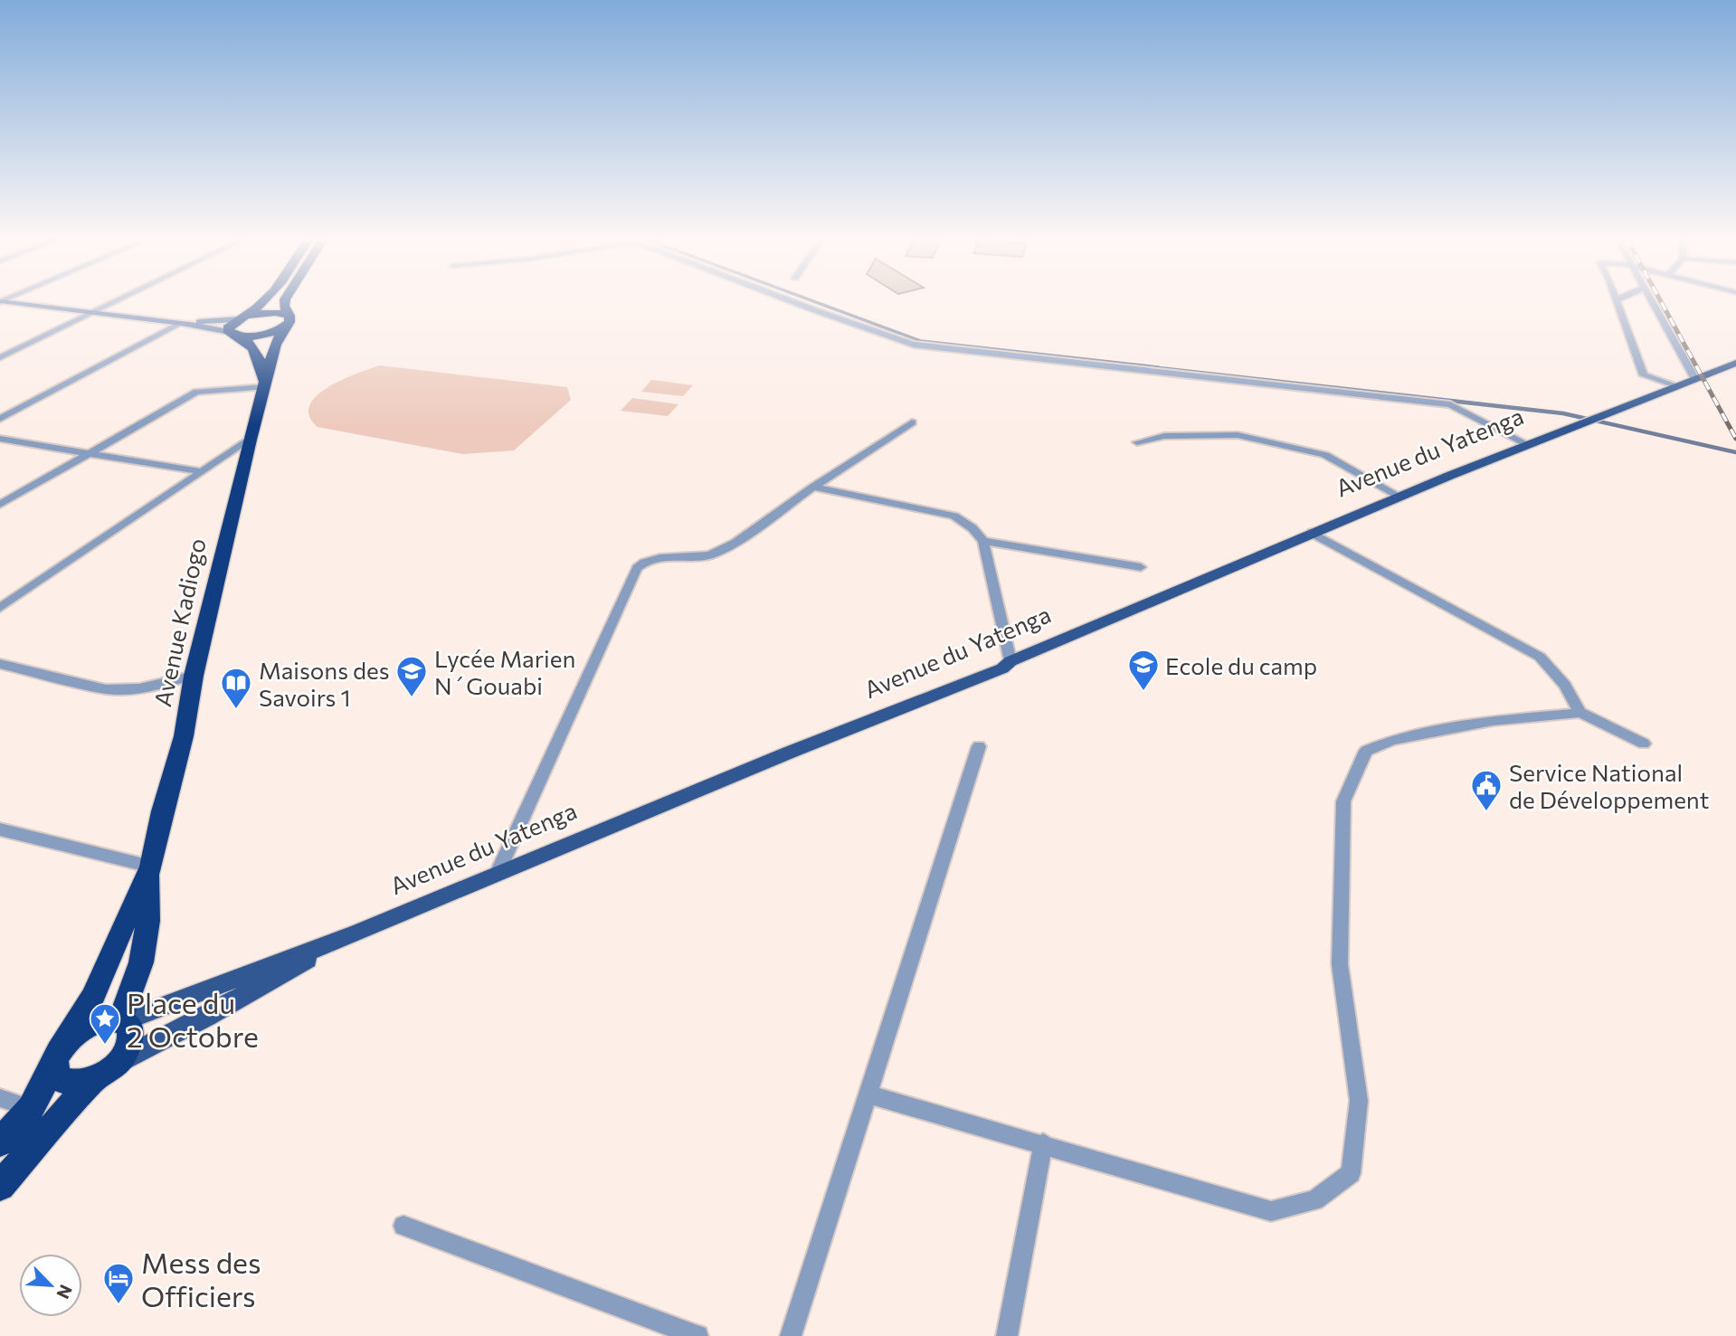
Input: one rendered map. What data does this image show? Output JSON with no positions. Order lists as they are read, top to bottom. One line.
{"streets":{"highway":["Avenue du Yatenga","Avenue Kadiogo"]},"crossings":[["Avenue du Yatenga","Avenue Kadiogo"]],"places":{"school or university":["Ecole du camp","Lycée Marien N´Gouabi"],"library":["Maisons des Savoirs 1"],"public building":["Service National de Développement"],"place":["Place du 2 Octobre"],"hotel":["Mess des Officiers"]},"north":"bottom right"}
